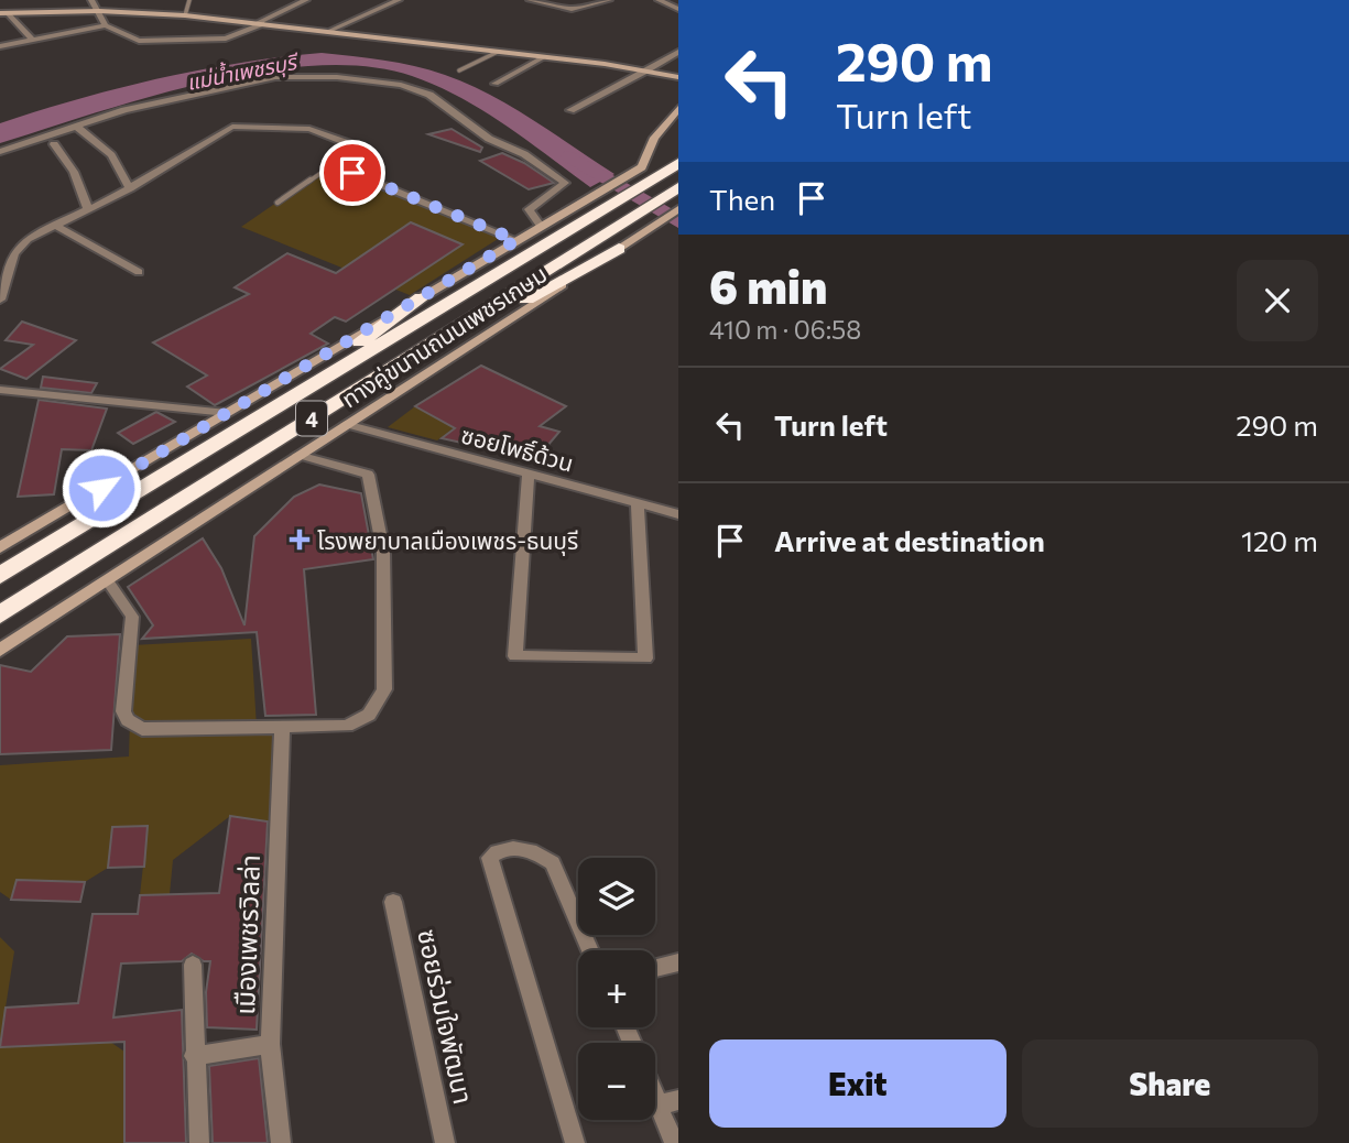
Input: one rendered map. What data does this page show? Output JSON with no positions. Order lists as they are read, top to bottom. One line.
{"streets":{"highway":["4"],"main road":["ทางคู่ขนานถนนเพชรเกษม"],"street":["ซอยโพธิ์ด้วน","เมืองเพชรวิลล่า","ซอยร่วมใจพัฒนา"]},"crossings":[["ทางคู่ขนานถนนเพชรเกษม","ซอยโพธิ์ด้วน"]],"water":["แม่น้ำเพชรบุรี"],"places":{"health":["โรงพยาบาลเมืองเพชร-ธนบุรี"]},"page":{"turn":["290 m","Turn left"],"then":"Then","heading":["6 min","410 m · 06:58"],"list":[{"name":"Turn left","value":"290 m"},{"name":"Arrive at destination","value":"120 m"}],"map_buttons":["+","−"],"buttons":["Exit","Share"]}}
